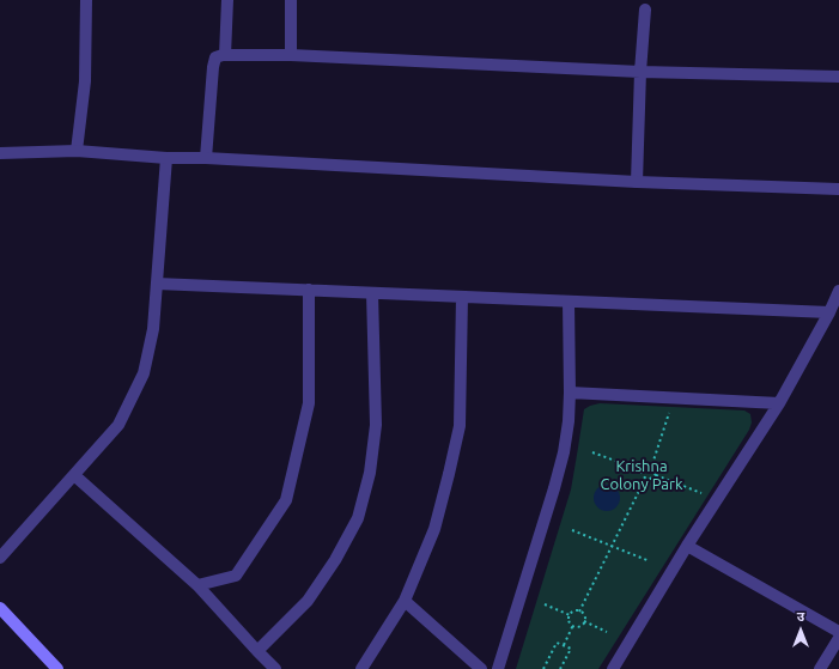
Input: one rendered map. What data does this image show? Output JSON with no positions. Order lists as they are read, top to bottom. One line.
{"parks":["Krishna Colony Park"],"north":"top"}
